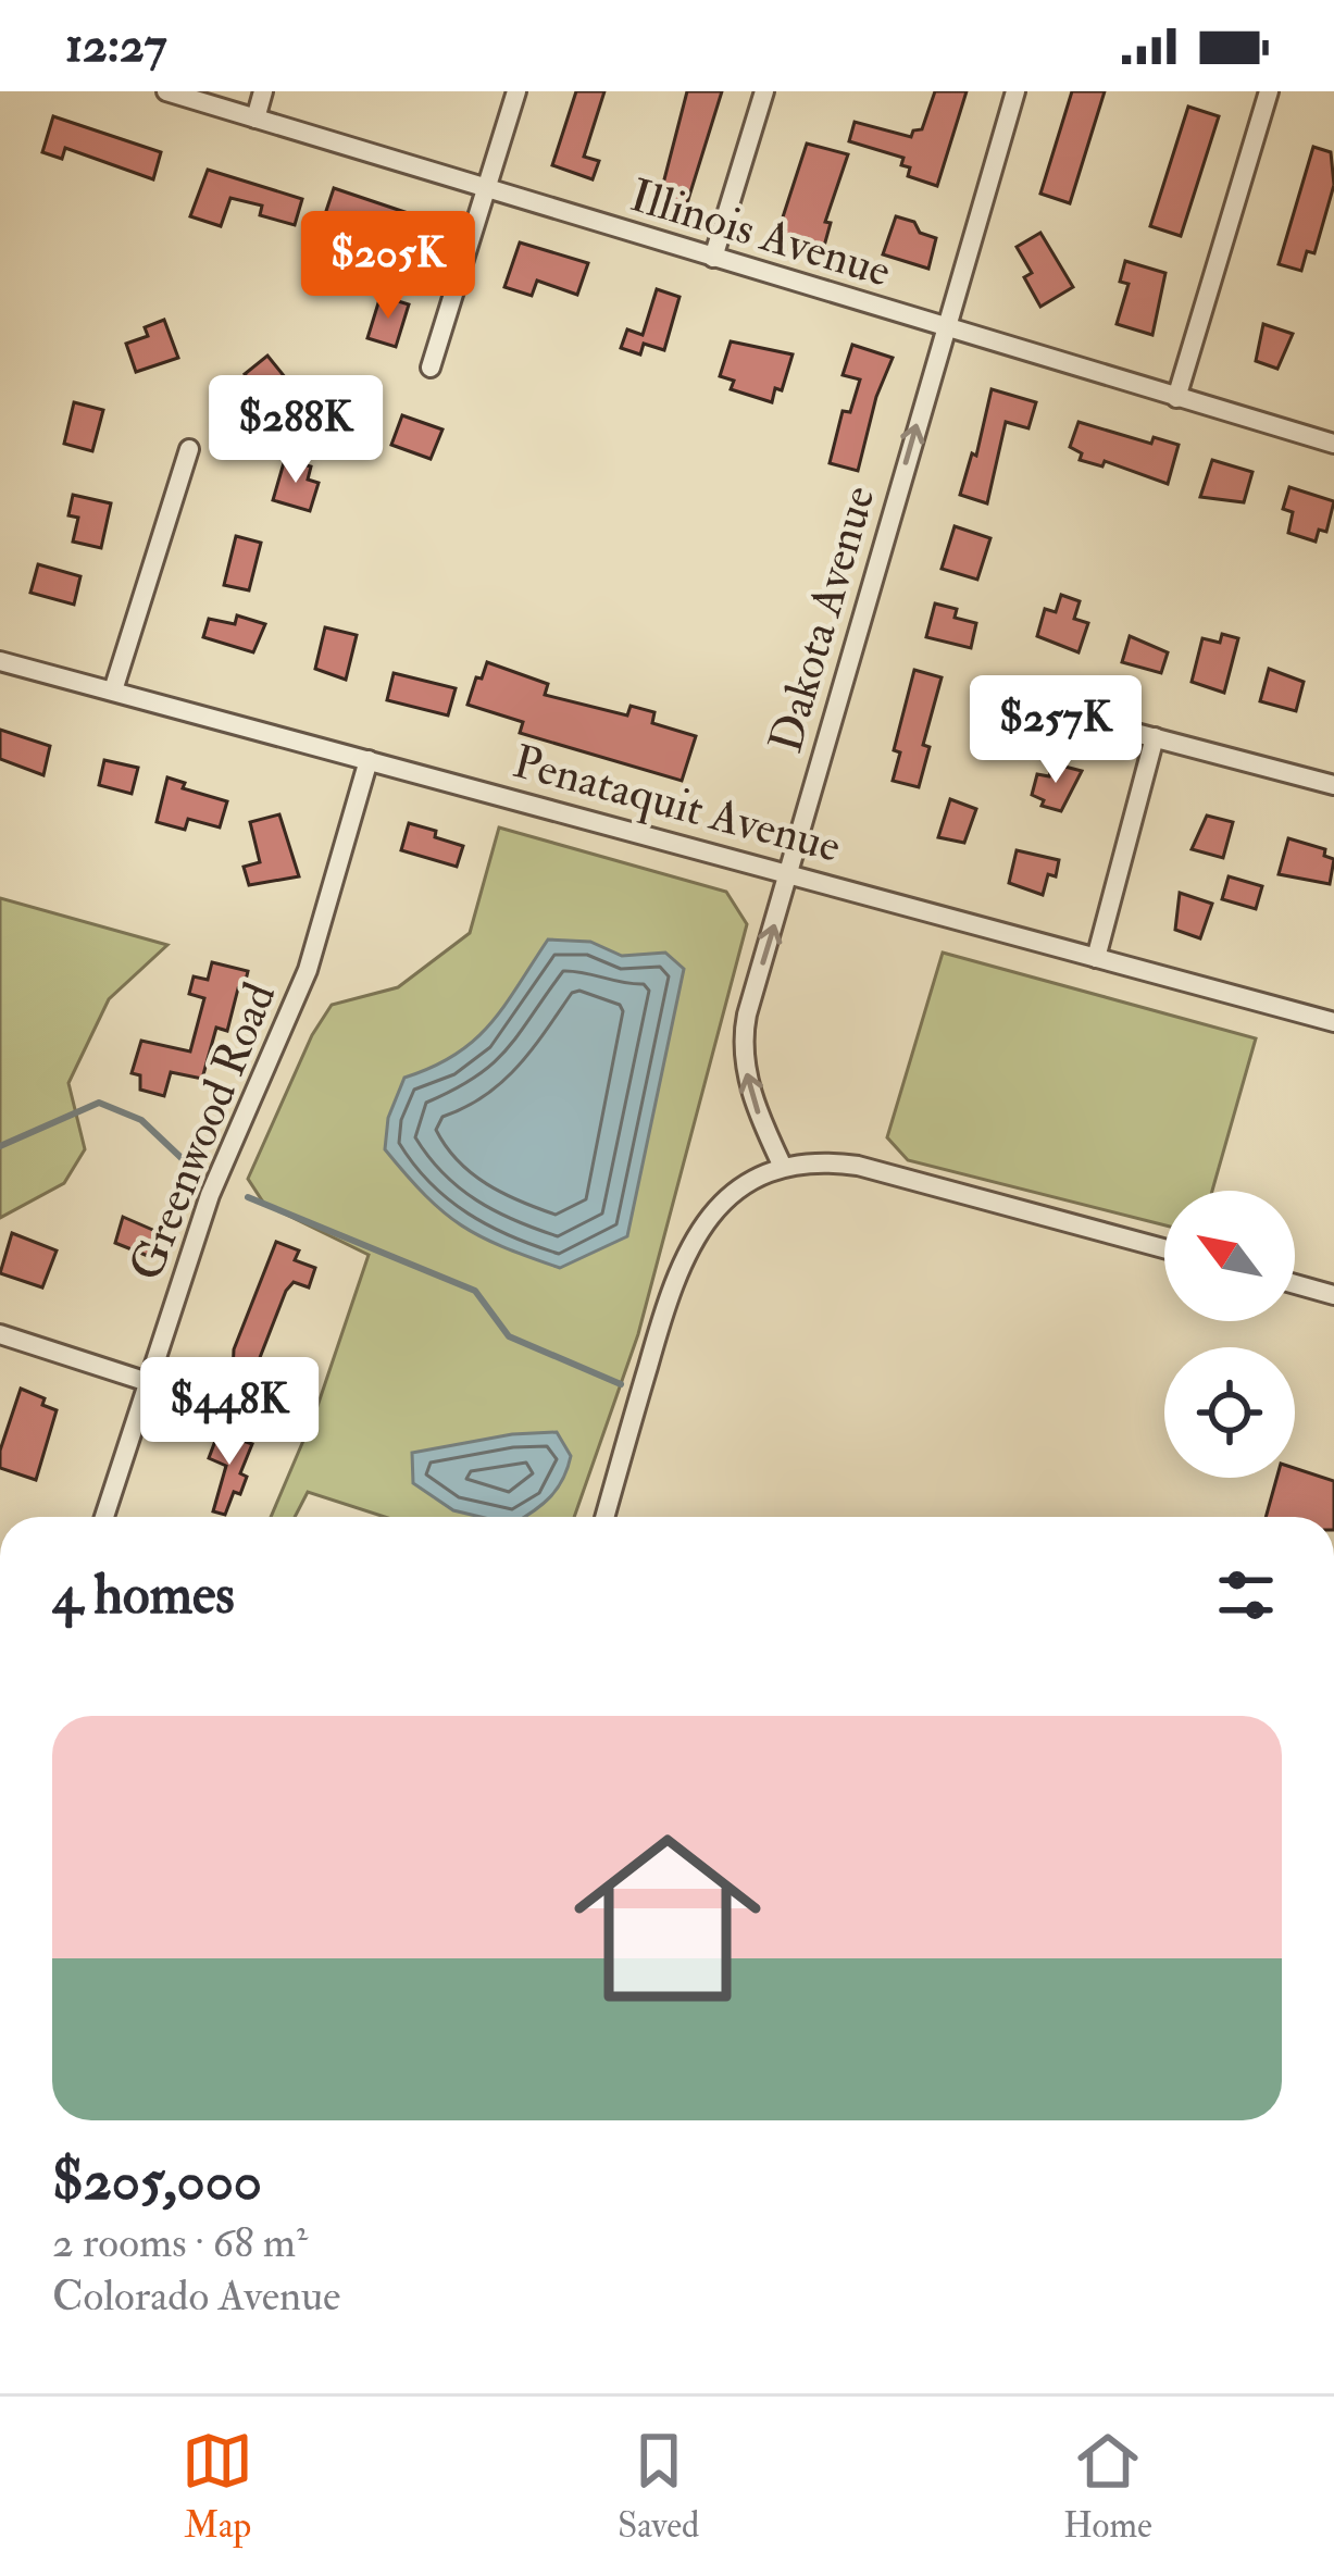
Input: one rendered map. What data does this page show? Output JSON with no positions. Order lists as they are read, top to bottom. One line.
{"streets":{"street":["Illinois Avenue","Dakota Avenue","Penataquit Avenue","Greenwood Road"]},"crossings":[["Illinois Avenue","Dakota Avenue"],["Dakota Avenue","Penataquit Avenue"],["Penataquit Avenue","Greenwood Road"]],"one_way":["Dakota Avenue"],"north":"top left","page":{"status":"12:27","price":["$205K","$288K","$257K","$448K"],"heading":"4 homes","list":[{"name":"$205,000","note":"2 rooms · 68 m² · Colorado Avenue"}],"tabs":["Map","Saved","Home"]}}
